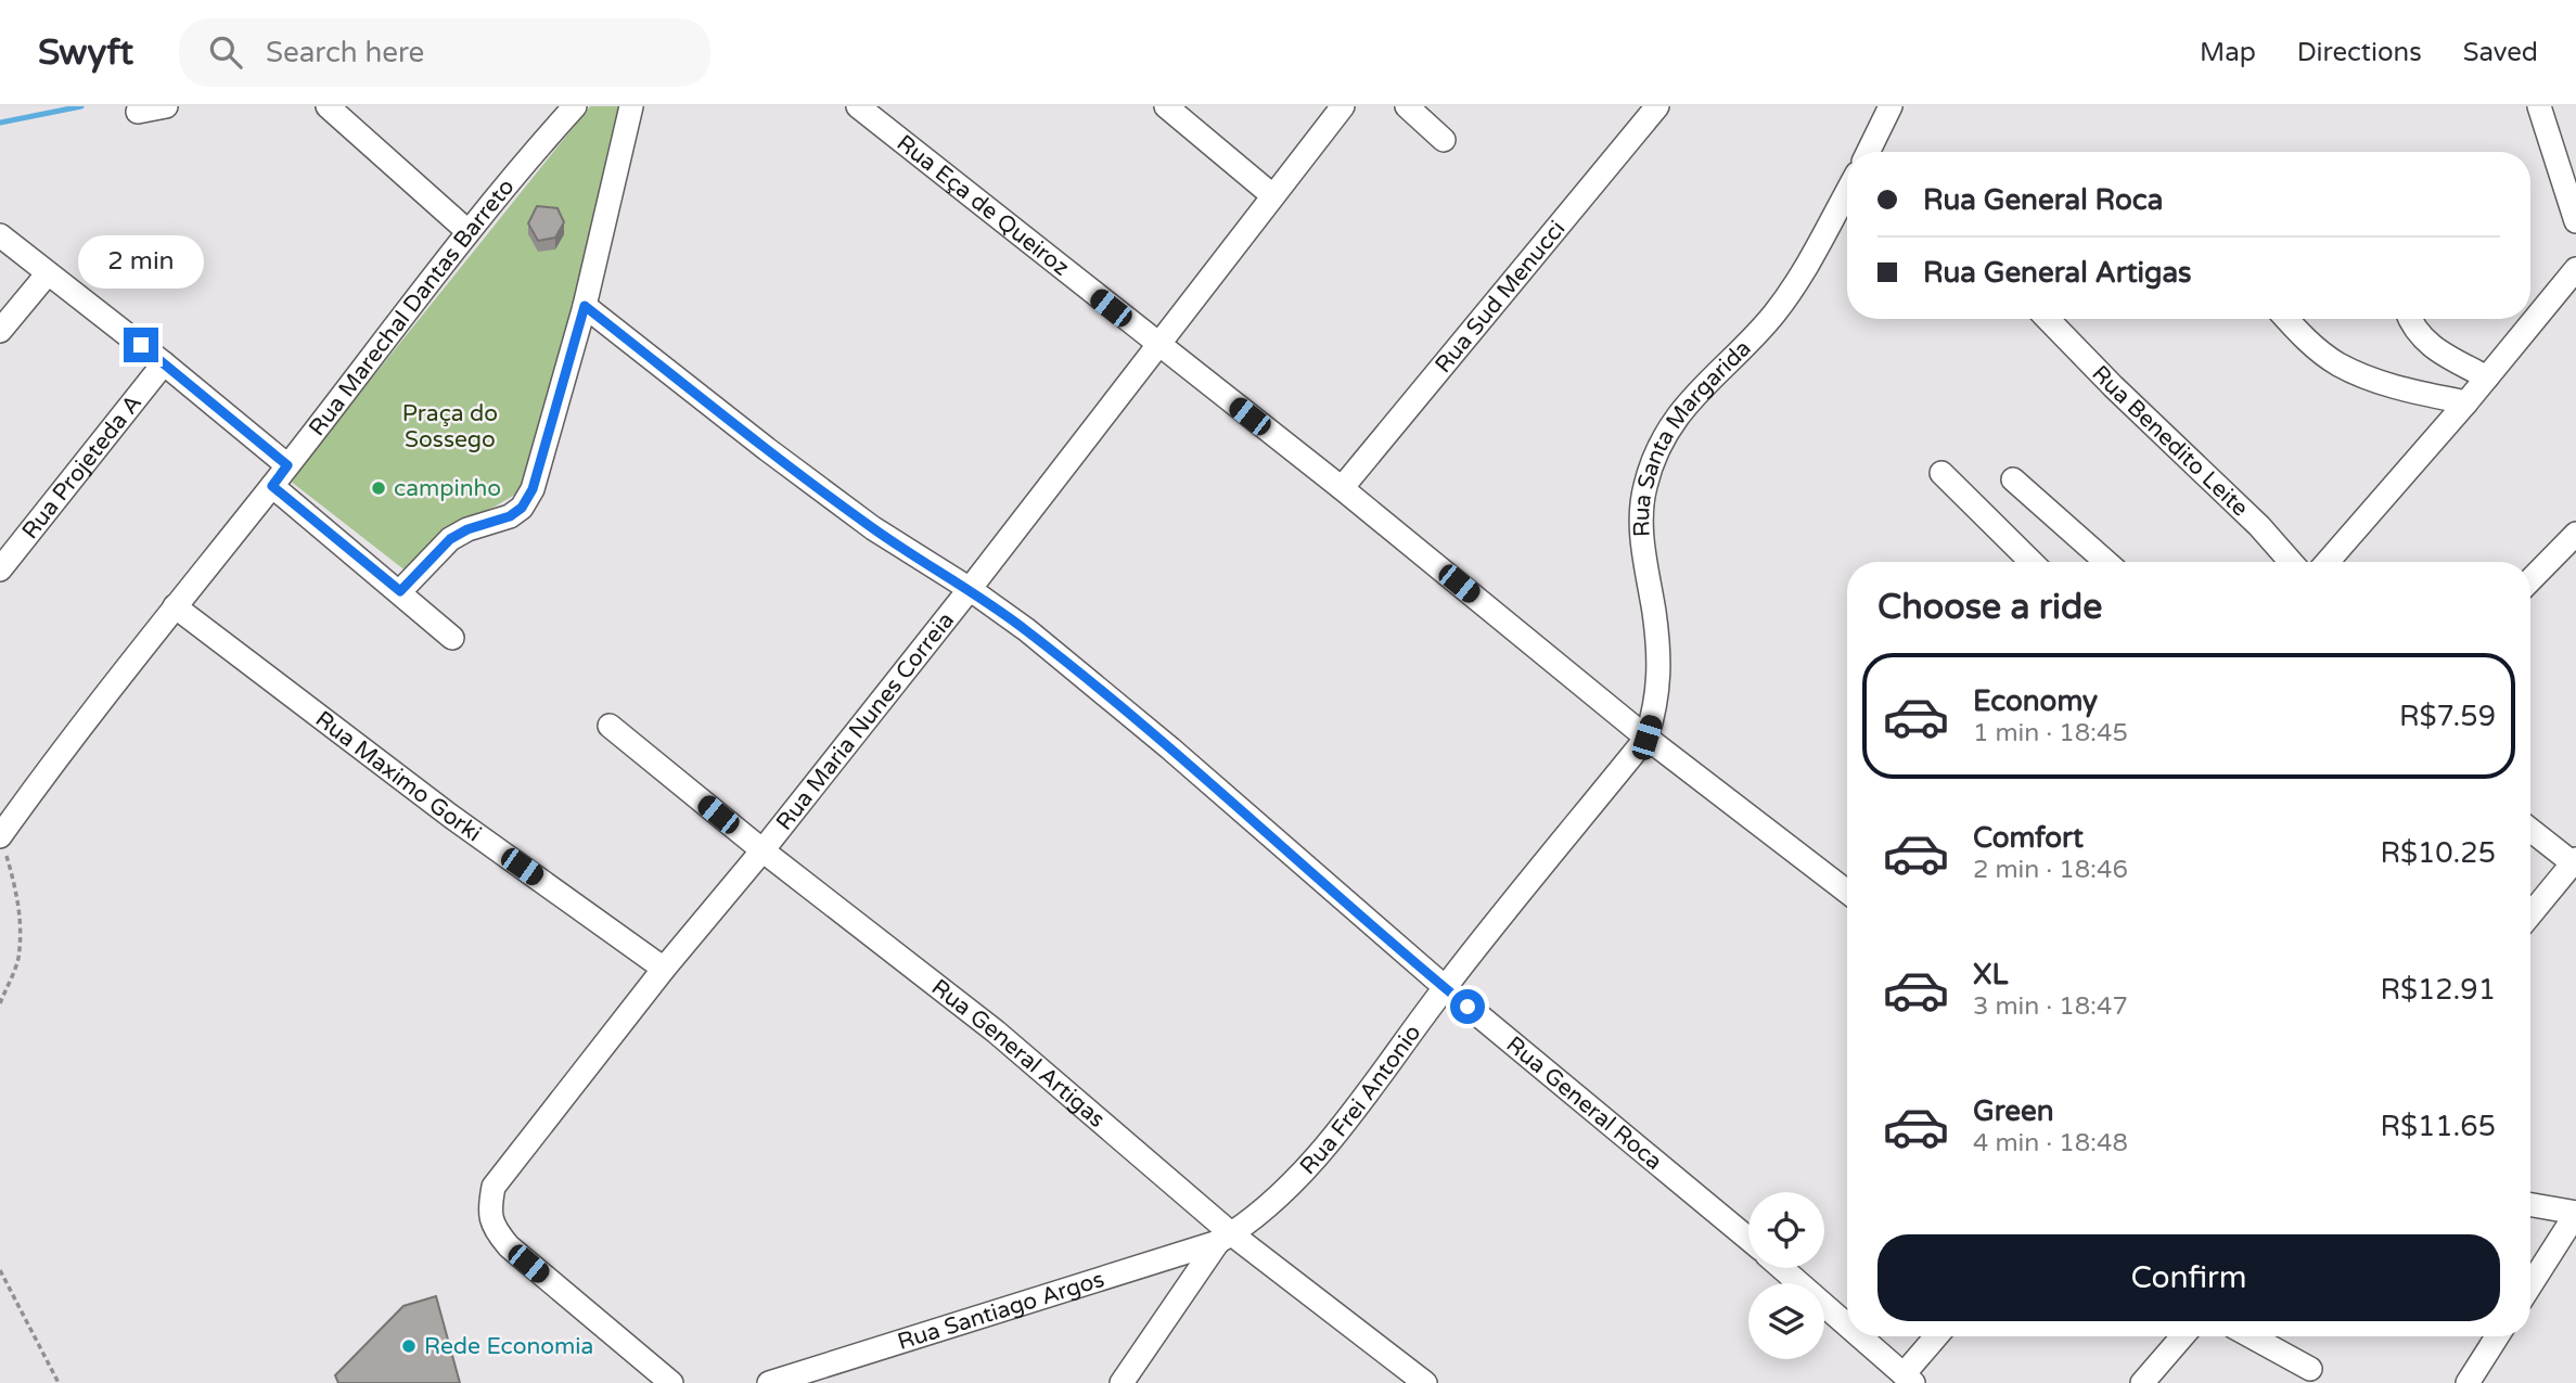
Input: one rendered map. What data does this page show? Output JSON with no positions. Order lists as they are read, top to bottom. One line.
{"streets":{"street":["Rua Eça de Queiroz","Rua Sud Menucci","Rua Marechal Dantas Barreto","Rua Benedito Leite","Rua Santa Margarida","Rua Projeteda A","Rua Maria Nunes Correia","Rua Maximo Gorki","Rua General Artigas","Rua Frei Antonio","Rua General Roca","Rua Santiago Argos"]},"crossings":[["Rua Eça de Queiroz","Rua Sud Menucci"],["Rua Eça de Queiroz","Rua Santa Margarida"],["Rua Eça de Queiroz","Rua Maria Nunes Correia"],["Rua Eça de Queiroz","Rua Frei Antonio"],["Rua Marechal Dantas Barreto","Rua Maximo Gorki"],["Rua Santa Margarida","Rua Frei Antonio"],["Rua Maria Nunes Correia","Rua Maximo Gorki"],["Rua Maria Nunes Correia","Rua General Artigas"],["Rua Maria Nunes Correia","Rua General Roca"],["Rua General Artigas","Rua Frei Antonio"],["Rua General Artigas","Rua Santiago Argos"],["Rua Frei Antonio","Rua General Roca"],["Rua Frei Antonio","Rua Santiago Argos"]],"parks":["Praça do Sossego"],"places":["campinho","Rede Economia"],"page":{"header":"Swyft","search":"Search here","nav":["Map","Directions","Saved"],"banner":["Rua General Roca","Rua General Artigas"],"bubble":"2 min","heading":"Choose a ride","list":[{"name":"Economy","note":"1 min · 18:45","value":"R$7.59"},{"name":"Comfort","note":"2 min · 18:46","value":"R$10.25"},{"name":"XL","note":"3 min · 18:47","value":"R$12.91"},{"name":"Green","note":"4 min · 18:48","value":"R$11.65"}],"buttons":"Confirm"}}
